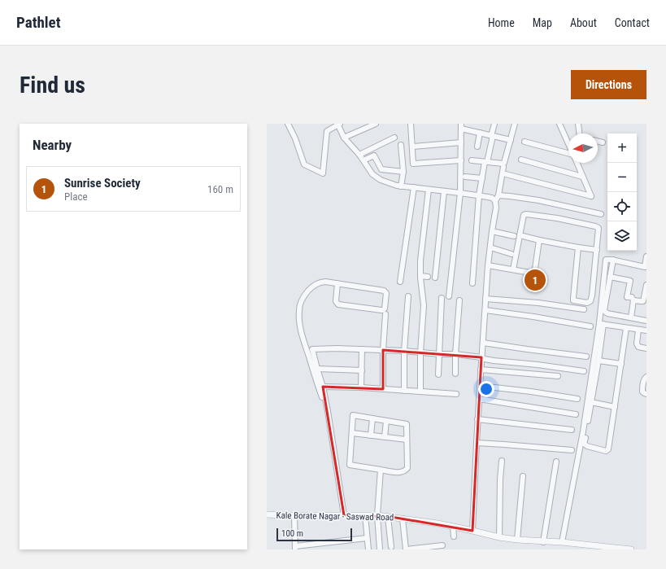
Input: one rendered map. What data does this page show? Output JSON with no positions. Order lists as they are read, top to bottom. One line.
{"streets":{"street":["Kale Borate Nagar - Saswad Road"]},"scale_bar":"100 m","north":"left","page":{"header":"Pathlet","nav":["Home","Map","About","Contact"],"buttons":"Directions","title":"Find us","heading":"Nearby","map_buttons":["+","−"],"list":[{"mark":"1","name":"Sunrise Society","note":"Place","value":"160 m"}],"pins":"1","scale":"100 m"}}
